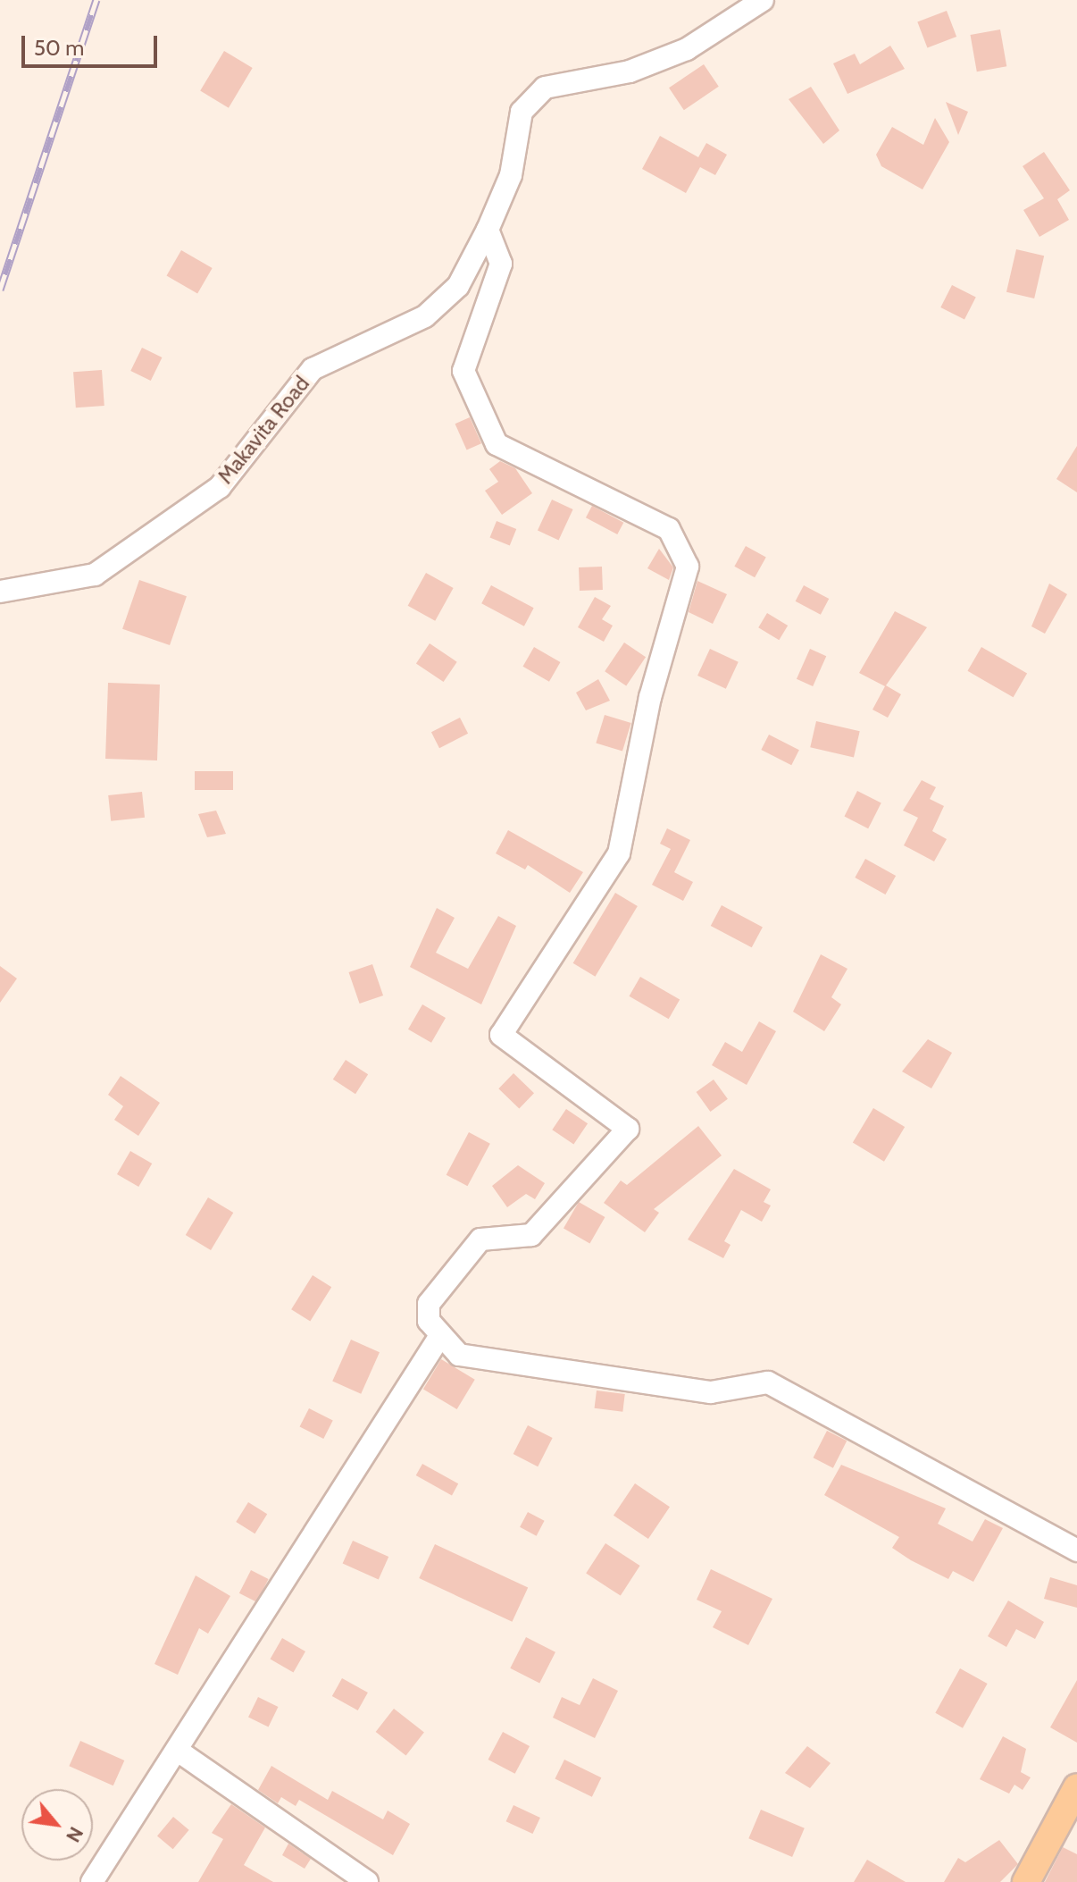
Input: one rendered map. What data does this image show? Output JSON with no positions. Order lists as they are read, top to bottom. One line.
{"streets":{"street":["Makavita Road"]},"scale_bar":"50 m","north":"bottom right"}
